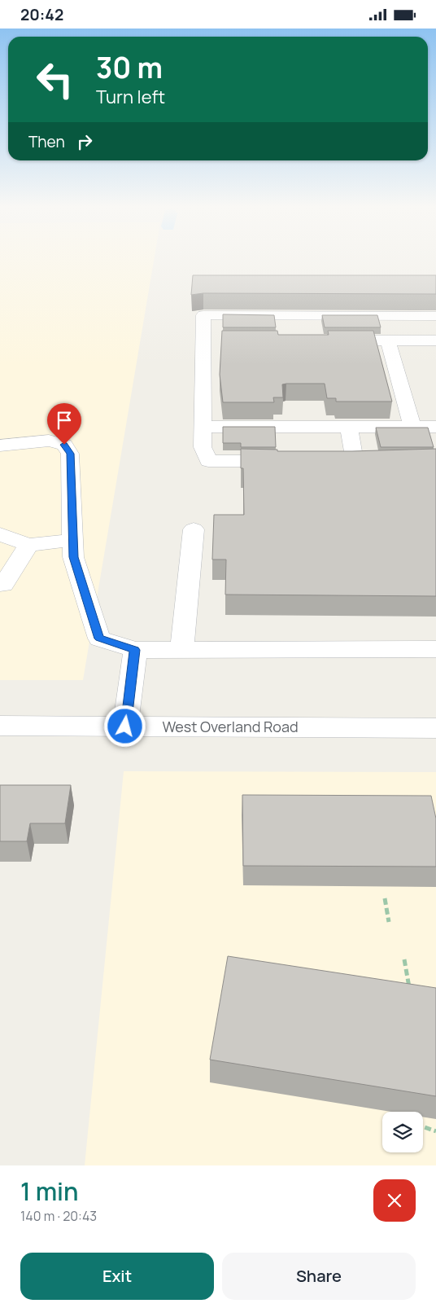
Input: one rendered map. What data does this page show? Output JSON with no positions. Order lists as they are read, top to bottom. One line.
{"streets":{"street":["West Overland Road"]},"page":{"status":"20:42","turn":["30 m","Turn left"],"then":"Then","heading":["1 min","140 m · 20:43"],"buttons":["Exit","Share"]}}
